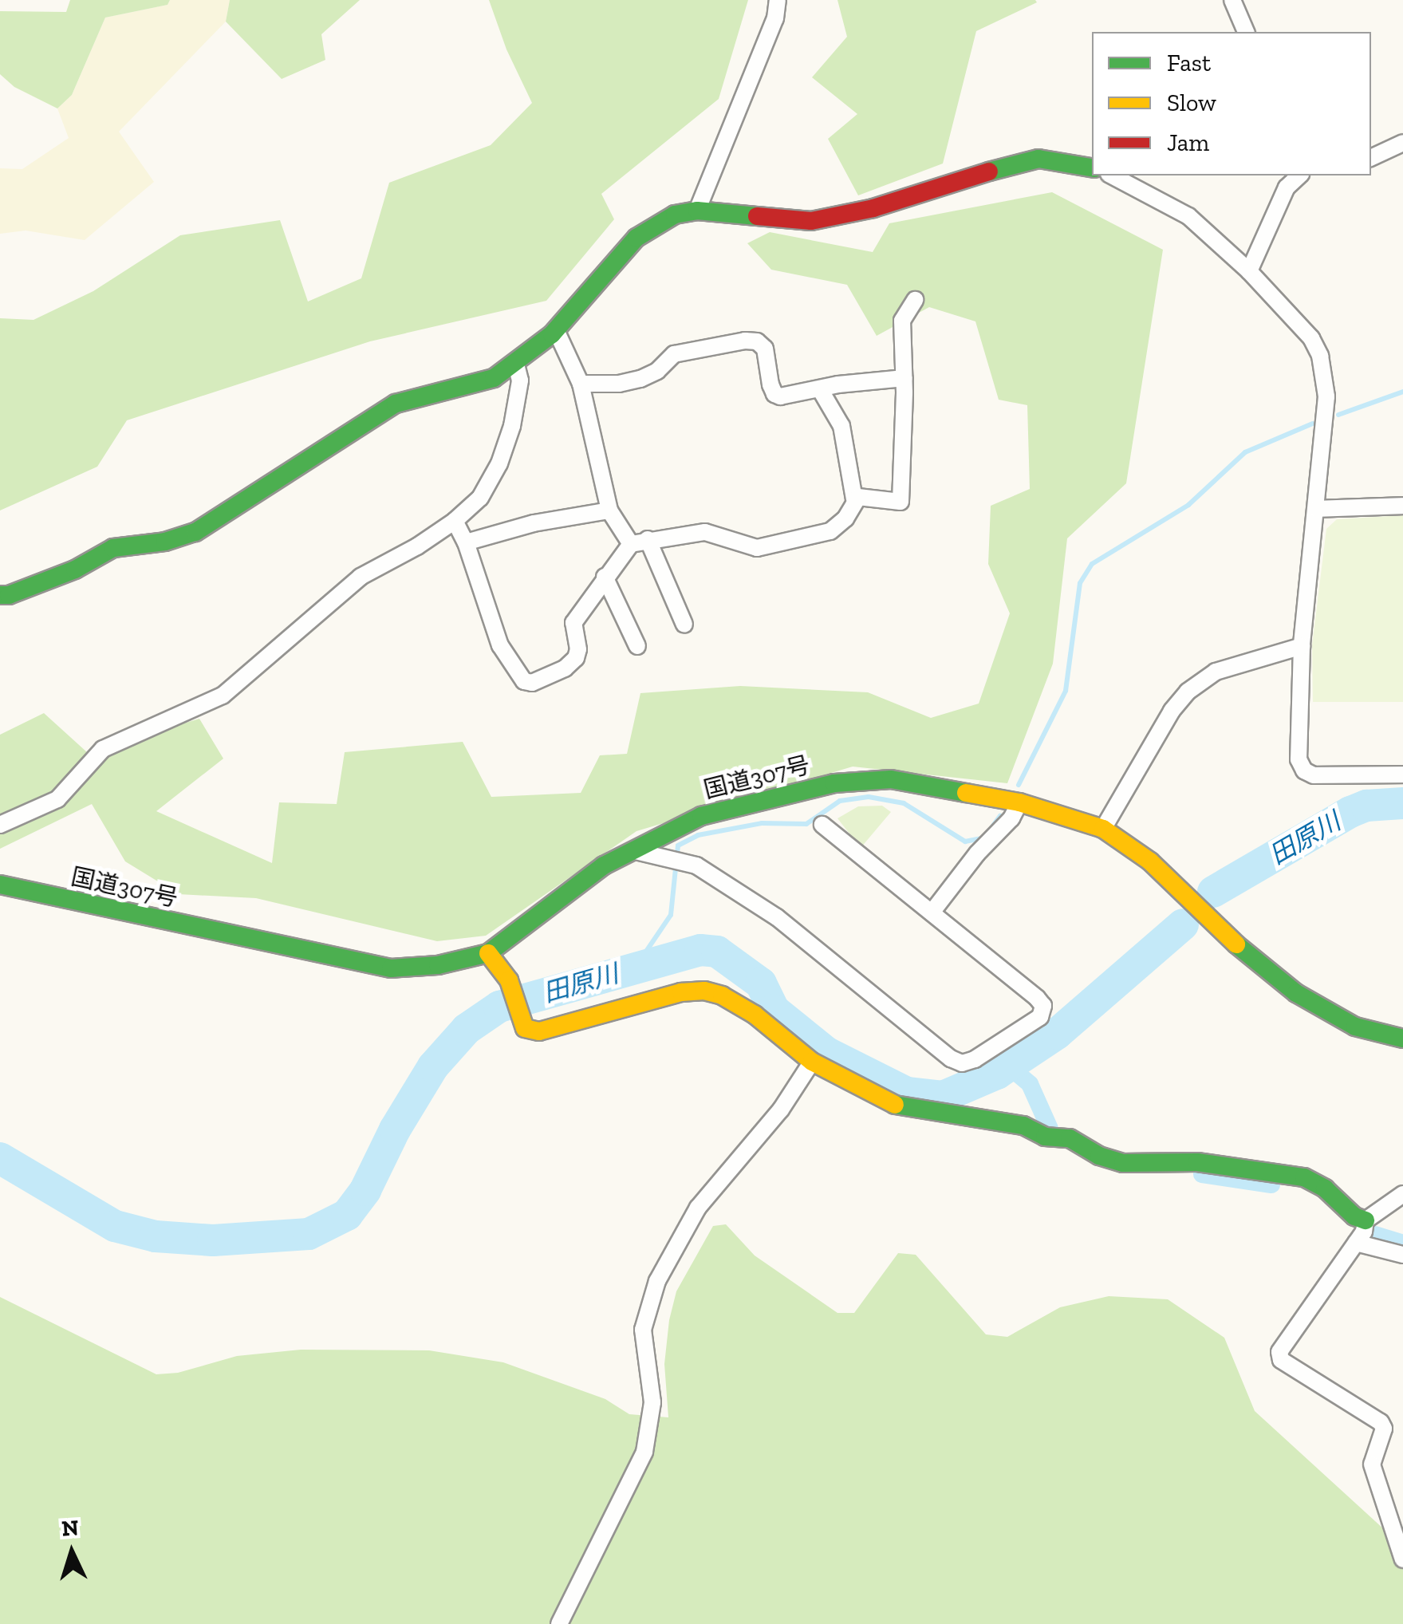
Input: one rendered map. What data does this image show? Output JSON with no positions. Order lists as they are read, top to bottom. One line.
{"streets":{"main road":["国道307号"]},"water":["田原川"],"legend":["Fast","Slow","Jam"],"north":"top"}
